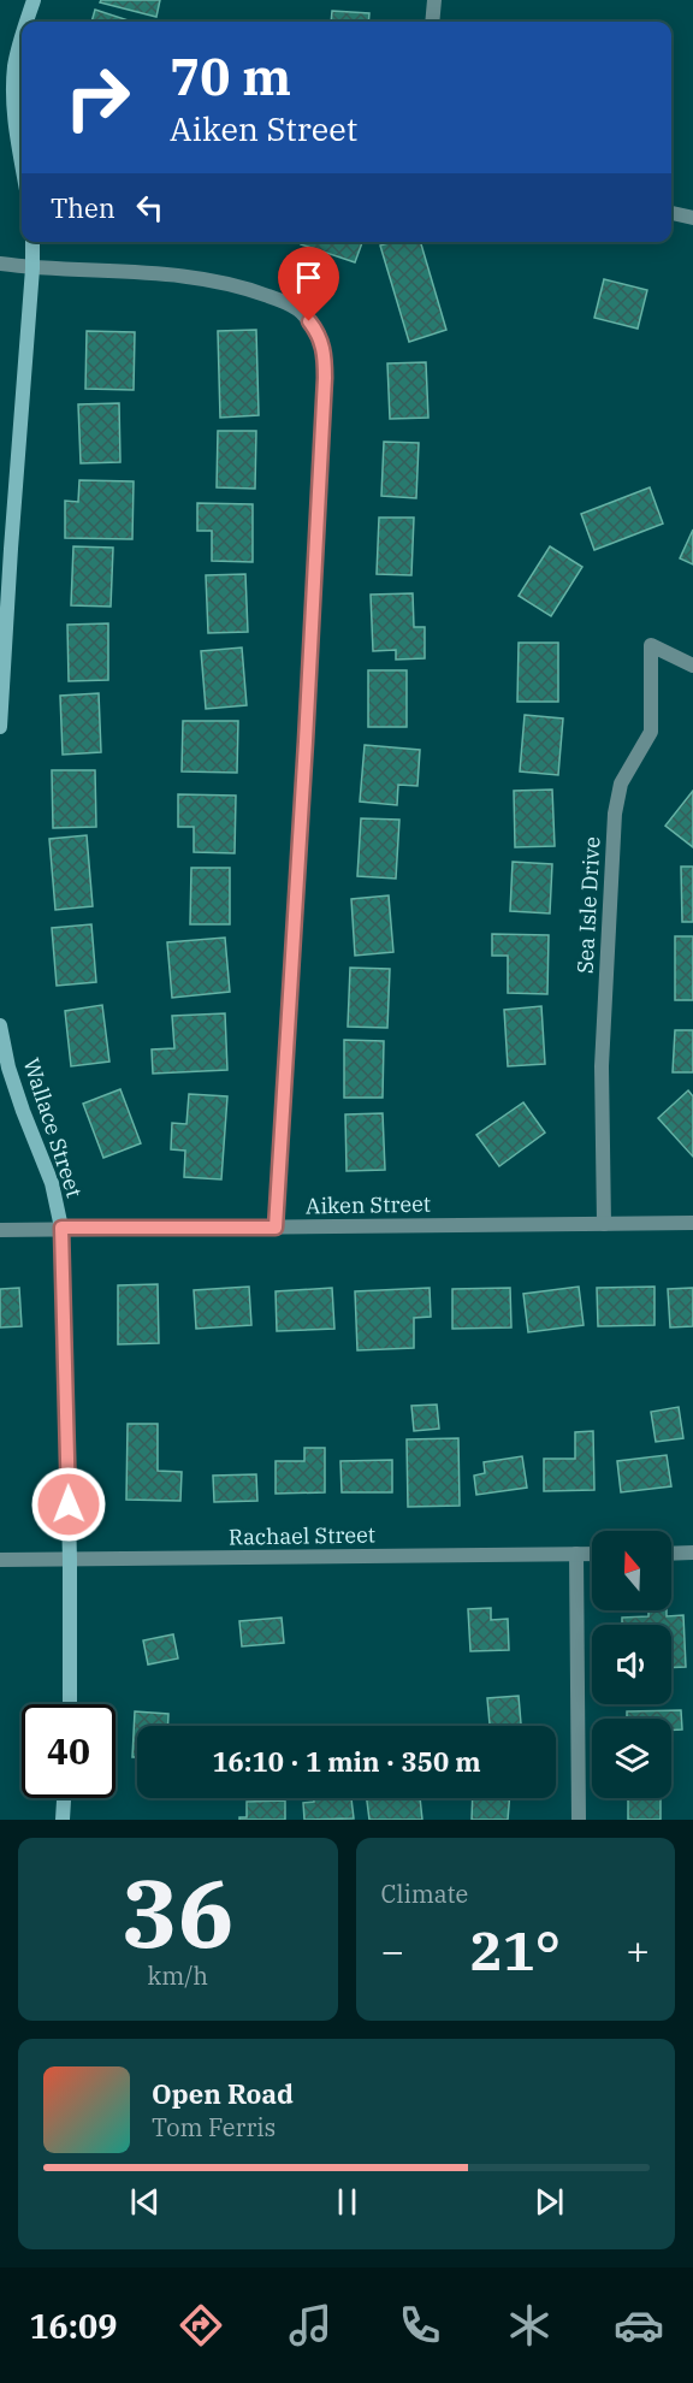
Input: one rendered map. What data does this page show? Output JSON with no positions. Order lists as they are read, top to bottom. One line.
{"streets":{"street":["Sea Isle Drive","Wallace Street","Aiken Street","Rachael Street"]},"crossings":[["Sea Isle Drive","Aiken Street"],["Wallace Street","Aiken Street"],["Wallace Street","Rachael Street"]],"north":"top","page":{"turn":["70 m","Aiken Street"],"then":"Then","limit":"40","trip":"16:10 · 1 min · 350 m","tile":[["36","km/h"],"Climate"],"heat":["−","21°","+"],"song":["Open Road","Tom Ferris"],"tabs":"16:09"}}
